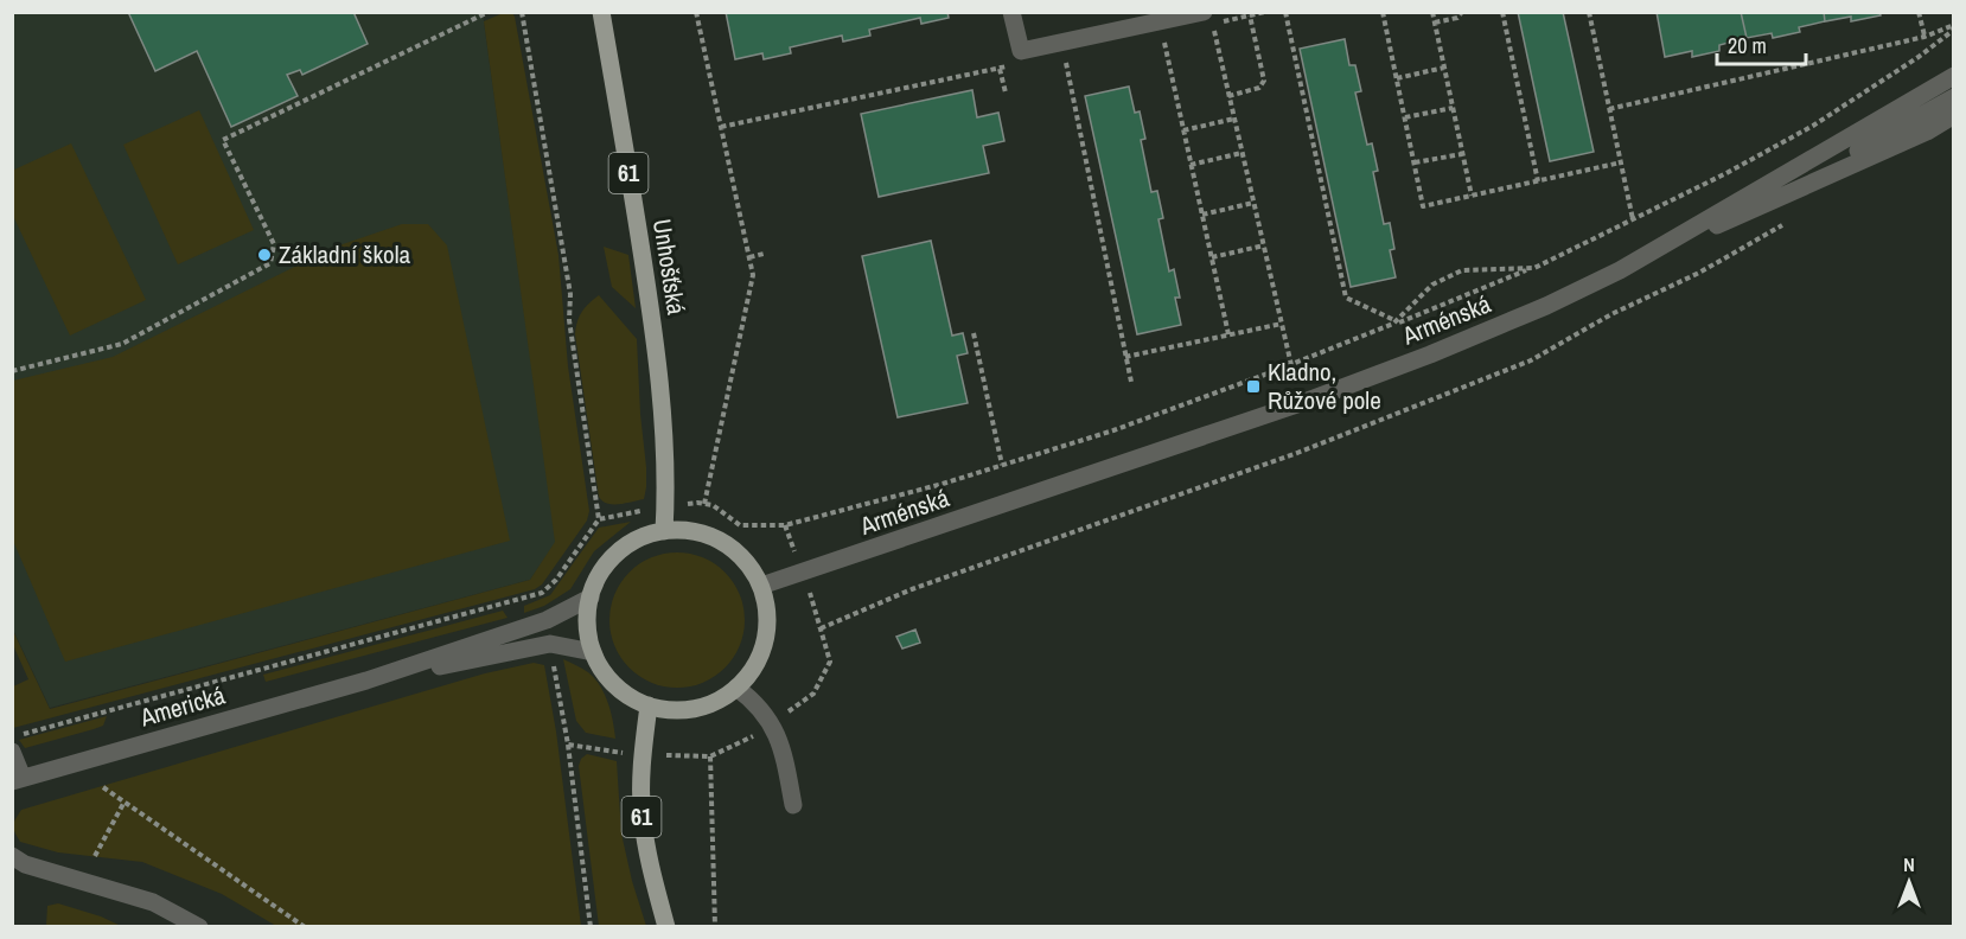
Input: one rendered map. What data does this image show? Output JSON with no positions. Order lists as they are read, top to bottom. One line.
{"streets":{"main road":["61","Unhošťská"],"street":["Arménská","Americká"]},"crossings":[["61","Unhošťská"],["61","Arménská"],["61","Americká"],["Unhošťská","Arménská"],["Unhošťská","Americká"],["Arménská","Americká"]],"places":{"other":["Základní škola"],"transit":["Kladno, Růžové pole"]},"scale_bar":"20 m","north":"top"}
